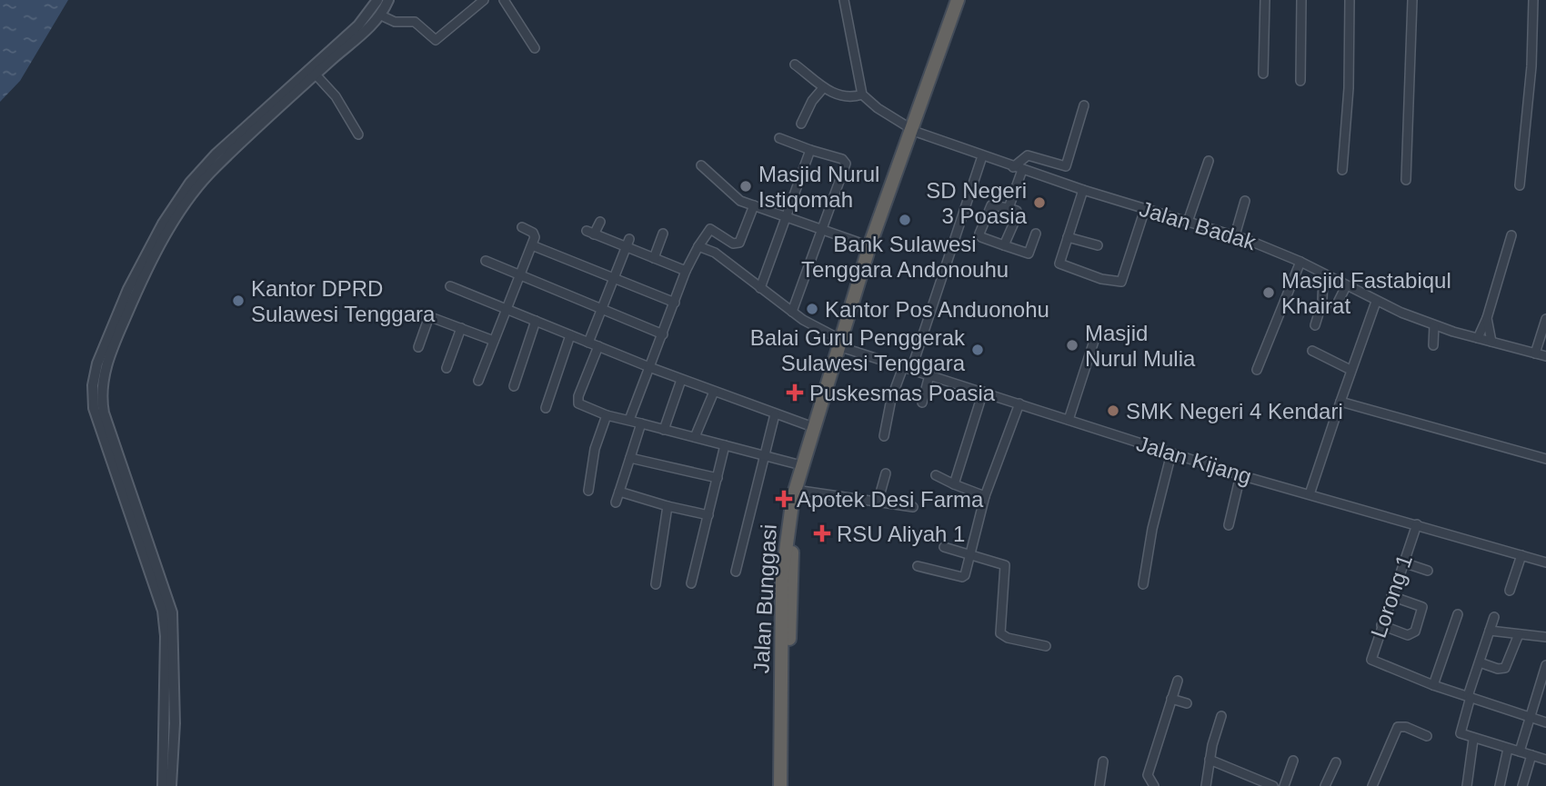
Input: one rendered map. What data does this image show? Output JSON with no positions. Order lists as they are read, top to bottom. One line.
{"streets":{"highway":["Jalan Bunggasi"],"street":["Jalan Badak","Jalan Kijang","Lorong 1"]},"crossings":[["Jalan Badak","Jalan Bunggasi"],["Jalan Kijang","Lorong 1"],["Jalan Kijang","Jalan Bunggasi"]],"places":{"other":["Masjid Nurul Istiqomah","SD Negeri 3 Poasia","Bank Sulawesi Tenggara Andonouhu","Masjid Fastabiqul Khairat","Kantor DPRD Sulawesi Tenggara","Kantor Pos Anduonohu","Masjid Nurul Mulia","Balai Guru Penggerak Sulawesi Tenggara","SMK Negeri 4 Kendari"],"health":["Puskesmas Poasia","Apotek Desi Farma","RSU Aliyah 1"]}}
